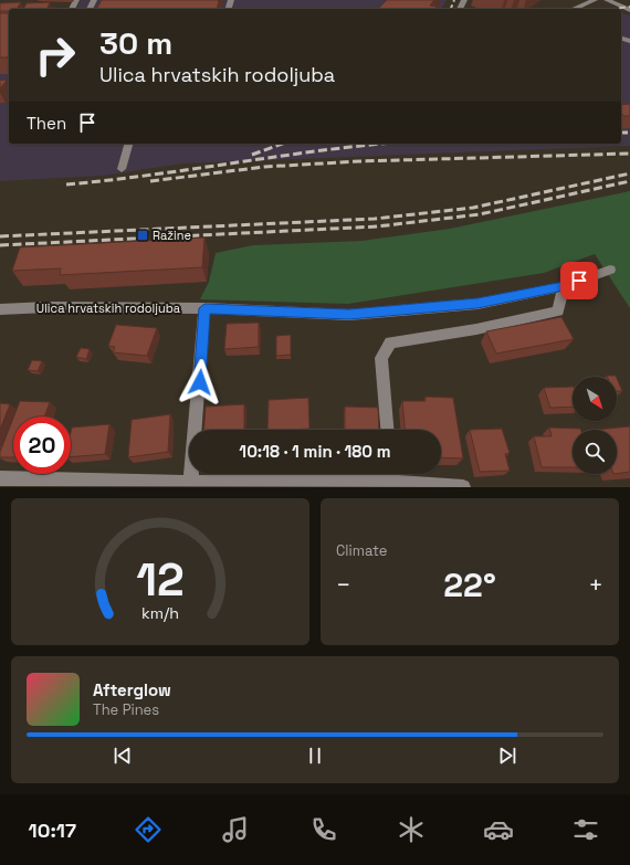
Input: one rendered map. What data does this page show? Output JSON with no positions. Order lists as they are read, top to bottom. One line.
{"streets":{"street":["Ulica hrvatskih rodoljuba"]},"places":{"transit":["Ražine"]},"north":"bottom right","page":{"turn":["30 m","Ulica hrvatskih rodoljuba"],"then":"Then","limit":"20","trip":"10:18 · 1 min · 180 m","tile":"Climate","heat":["−","22°","+"],"song":["Afterglow","The Pines"],"tabs":"10:17","gauge":["12","km/h"]}}
